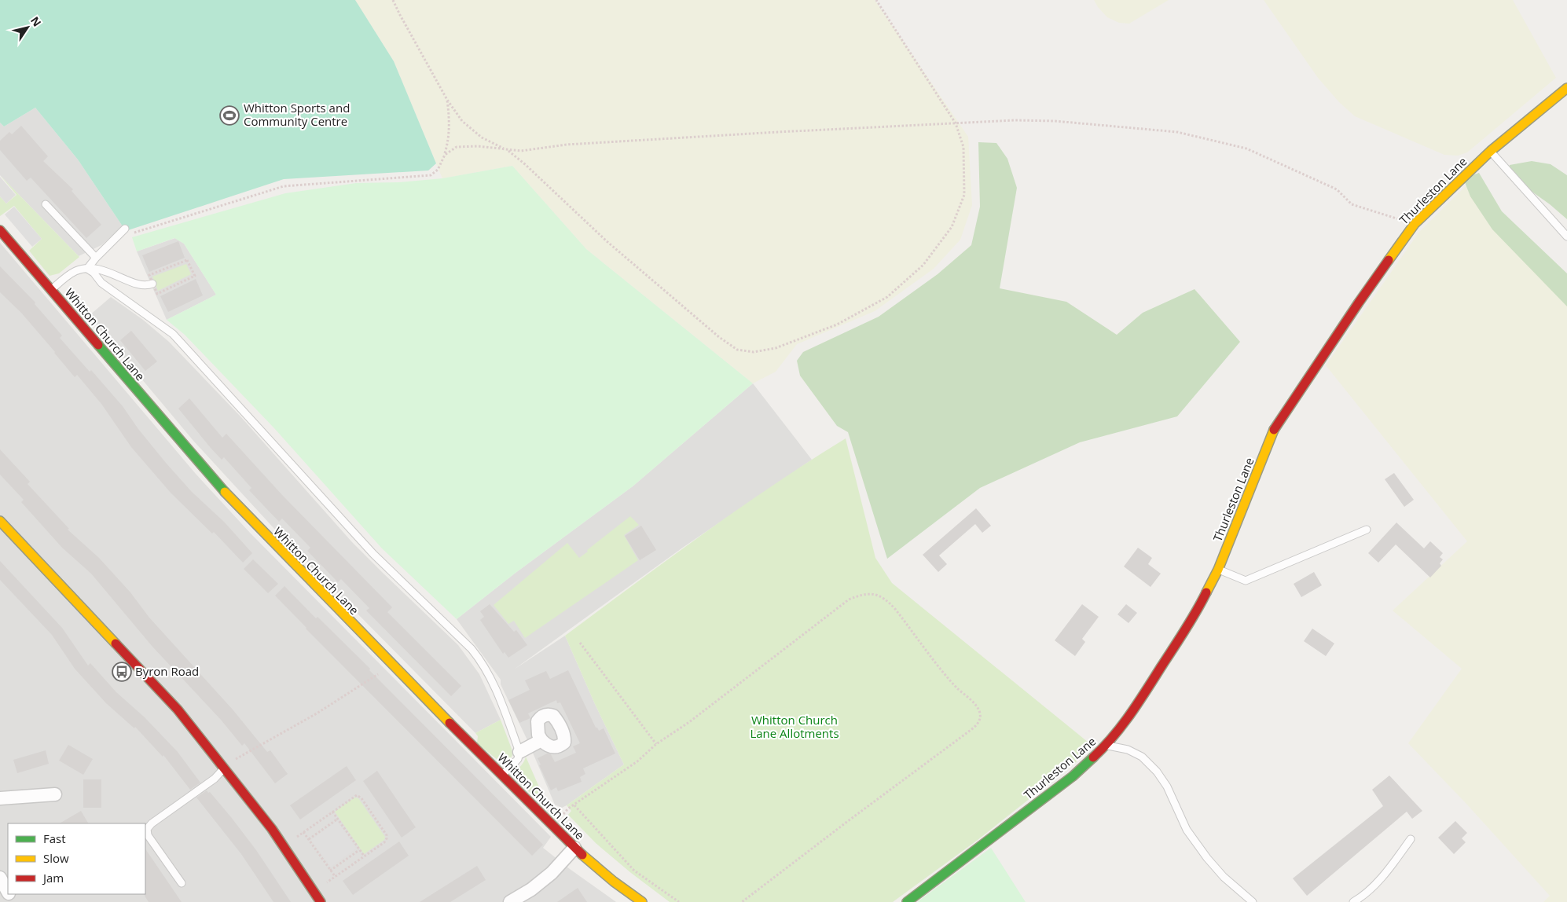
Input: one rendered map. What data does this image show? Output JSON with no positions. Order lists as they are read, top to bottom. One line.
{"streets":{"street":["Thurleston Lane","Whitton Church Lane"]},"parks":["Whitton Church Lane Allotments"],"places":{"sports":["Whitton Sports and Community Centre"],"bus stop":["Byron Road"]},"legend":["Fast","Slow","Jam"],"north":"top right"}
